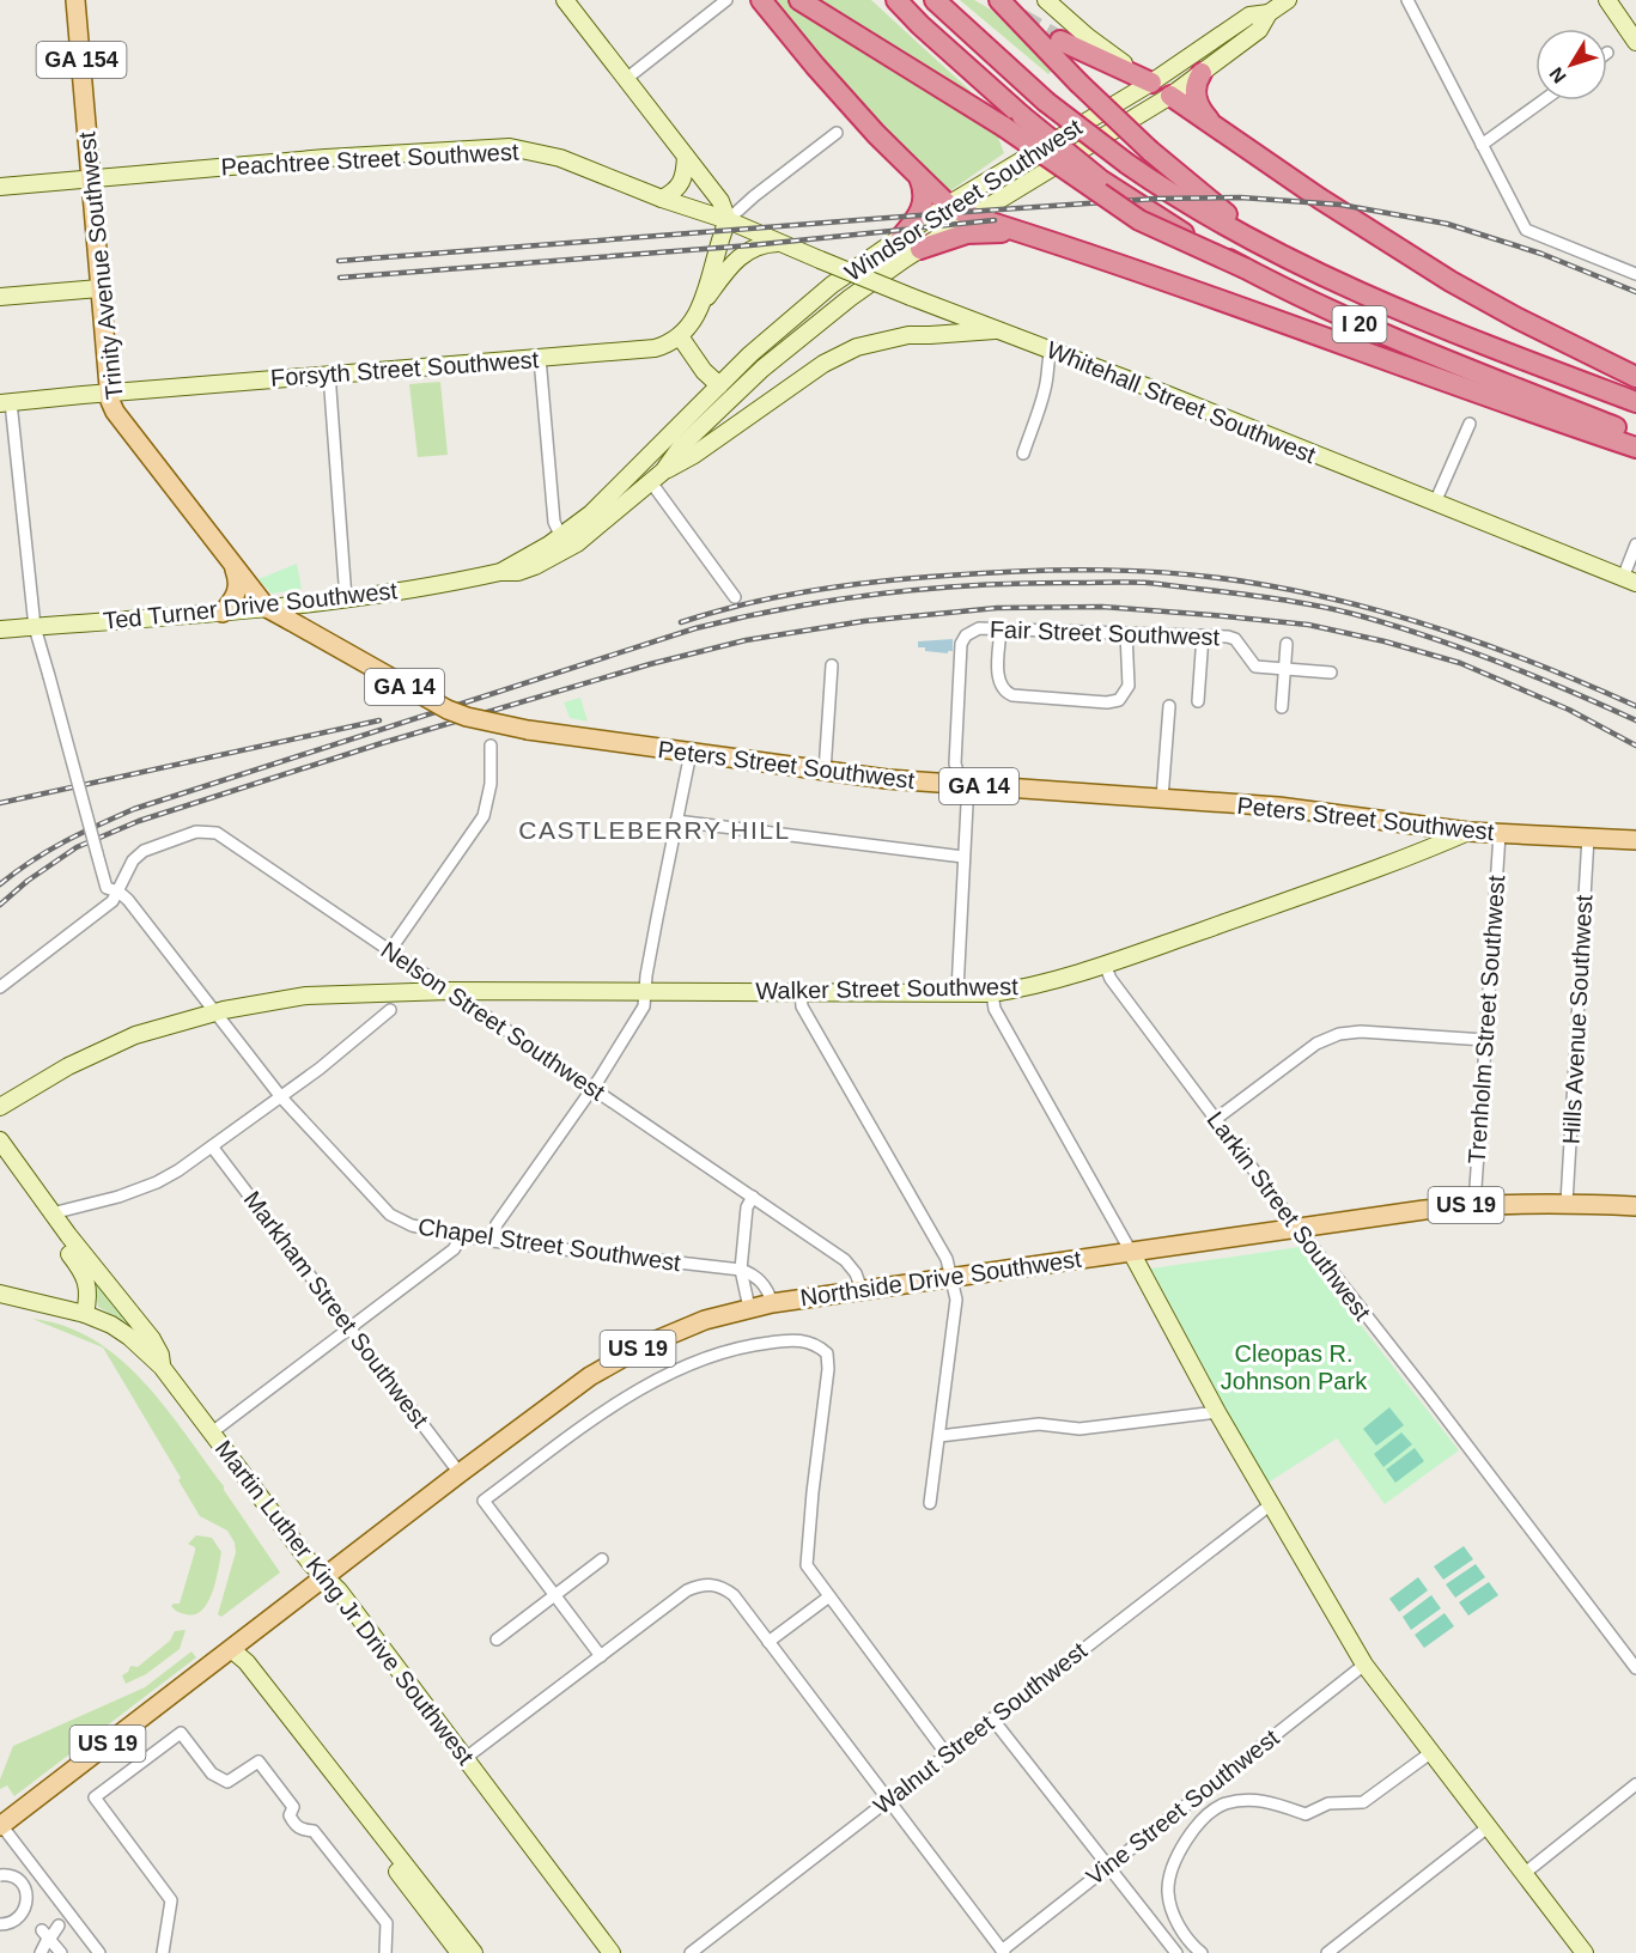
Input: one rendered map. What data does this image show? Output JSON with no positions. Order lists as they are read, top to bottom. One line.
{"streets":{"highway":["I 20"],"main road":["GA 154","Trinity Avenue Southwest","GA 14","Peters Street Southwest","US 19","Northside Drive Southwest"],"street":["Peachtree Street Southwest","Windsor Street Southwest","Forsyth Street Southwest","Whitehall Street Southwest","Ted Turner Drive Southwest","Fair Street Southwest","Walker Street Southwest","Trenholm Street Southwest","Hills Avenue Southwest","Nelson Street Southwest","Larkin Street Southwest","Chapel Street Southwest","Markham Street Southwest","Martin Luther King Jr Drive Southwest","Walnut Street Southwest","Vine Street Southwest"]},"crossings":[["Peachtree Street Southwest","Trinity Avenue Southwest"],["Peachtree Street Southwest","Whitehall Street Southwest"],["Windsor Street Southwest","Ted Turner Drive Southwest"],["Trinity Avenue Southwest","Forsyth Street Southwest"],["Trinity Avenue Southwest","Ted Turner Drive Southwest"],["Trinity Avenue Southwest","Peters Street Southwest"],["Whitehall Street Southwest","Ted Turner Drive Southwest"],["Ted Turner Drive Southwest","Peters Street Southwest"],["Ted Turner Drive Southwest","Chapel Street Southwest"],["Fair Street Southwest","Peters Street Southwest"],["Fair Street Southwest","Walker Street Southwest"],["Peters Street Southwest","Walker Street Southwest"],["Peters Street Southwest","Trenholm Street Southwest"],["Peters Street Southwest","Hills Avenue Southwest"],["Walker Street Southwest","Nelson Street Southwest"],["Walker Street Southwest","Larkin Street Southwest"],["Walker Street Southwest","Chapel Street Southwest"],["Trenholm Street Southwest","Northside Drive Southwest"],["Hills Avenue Southwest","Northside Drive Southwest"],["Nelson Street Southwest","Chapel Street Southwest"],["Nelson Street Southwest","Northside Drive Southwest"],["US 19","Northside Drive Southwest"],["US 19","Martin Luther King Jr Drive Southwest"],["Larkin Street Southwest","Northside Drive Southwest"],["Northside Drive Southwest","Markham Street Southwest"],["Northside Drive Southwest","Martin Luther King Jr Drive Southwest"]],"districts":["CASTLEBERRY HILL"],"parks":["Cleopas R. Johnson Park"],"north":"bottom left"}
